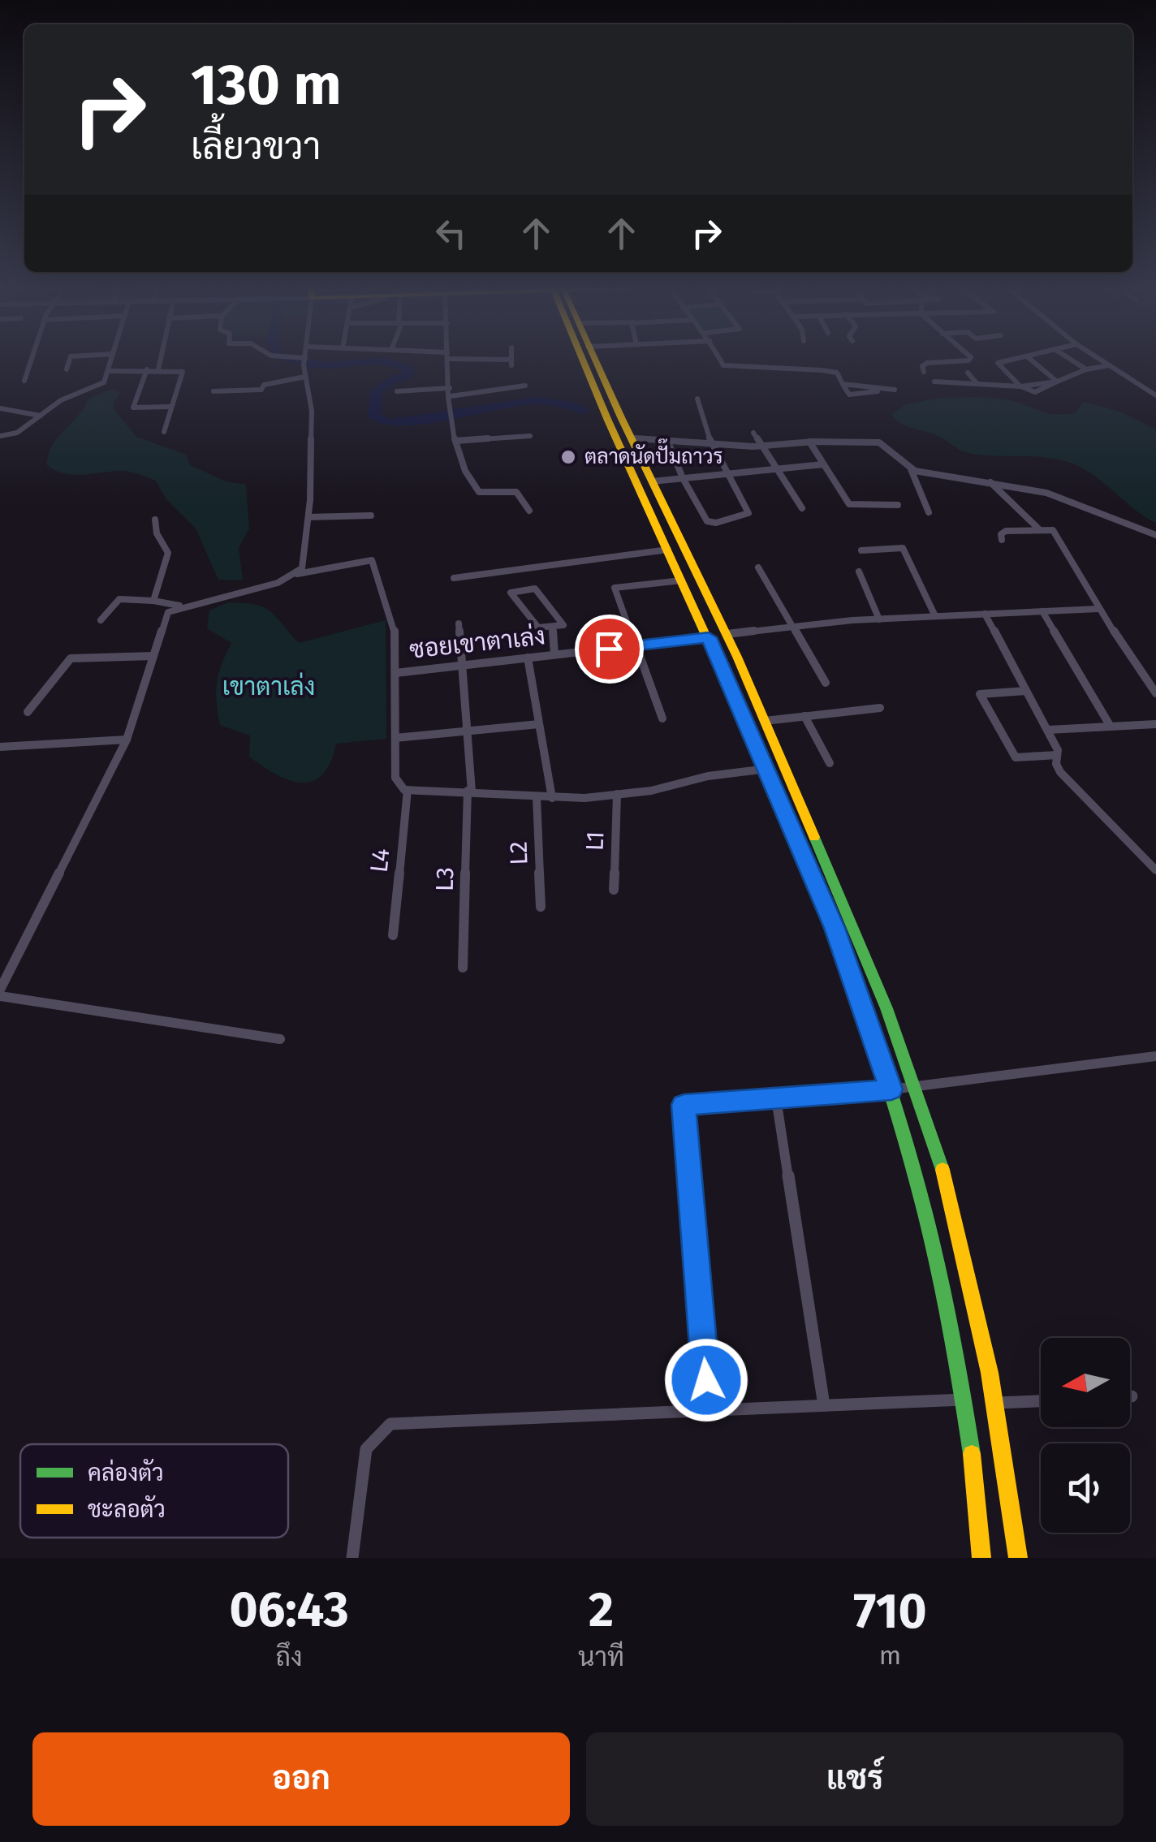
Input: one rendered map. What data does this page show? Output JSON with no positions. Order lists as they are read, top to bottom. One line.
{"streets":{"street":["ซอยเขาตาเล่ง","L1","L2","L4","L3"]},"crossings":[["ซอยเขาตาเล่ง","L3"]],"parks":["เขาตาเล่ง"],"places":["ตลาดนัดปั๊มถาวร"],"legend":["คล่องตัว","ชะลอตัว"],"north":"left","page":{"turn":["130 m","เลี้ยวขวา"],"eta":["06:43","ถึง","2","นาที","710","m"],"buttons":["ออก","แชร์"]}}
